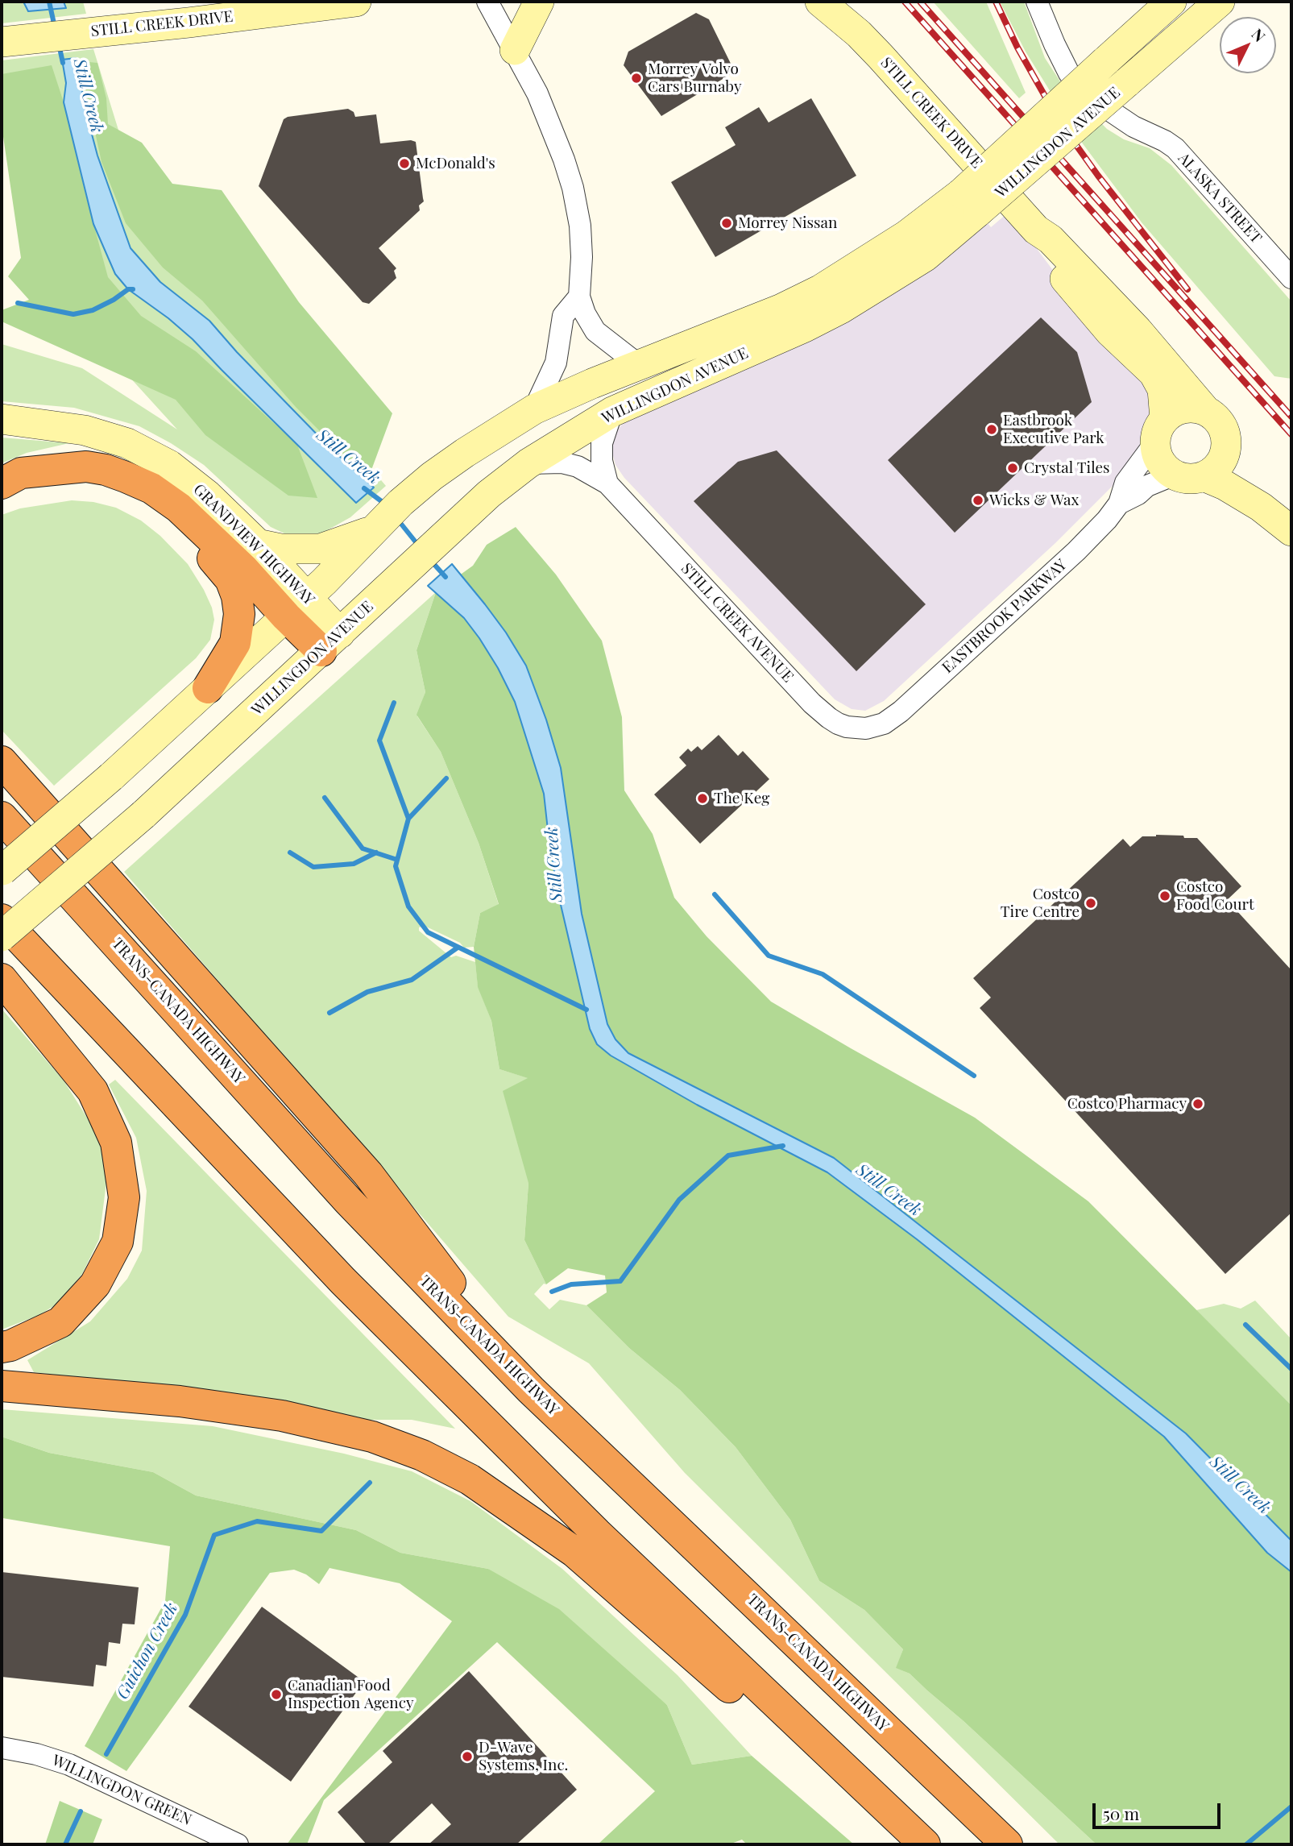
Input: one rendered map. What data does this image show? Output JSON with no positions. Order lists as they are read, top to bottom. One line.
{"streets":{"highway":["TRANS-CANADA HIGHWAY"],"main road":["STILL CREEK DRIVE","WILLINGDON AVENUE","GRANDVIEW HIGHWAY"],"street":["ALASKA STREET","EASTBROOK PARKWAY","STILL CREEK AVENUE","WILLINGDON GREEN"]},"crossings":[["STILL CREEK DRIVE","EASTBROOK PARKWAY"],["WILLINGDON AVENUE","GRANDVIEW HIGHWAY"],["WILLINGDON AVENUE","STILL CREEK AVENUE"],["EASTBROOK PARKWAY","STILL CREEK AVENUE"]],"water":["Still Creek","Guichon Creek"],"places":["Morrey Volvo Cars Burnaby","McDonald's","Morrey Nissan","Eastbrook Executive Park","Crystal Tiles","Wicks & Wax","The Keg","Costco Food Court","Costco Tire Centre","Costco Pharmacy","Canadian Food Inspection Agency","D-Wave Systems, Inc."],"scale_bar":"50 m","north":"top right"}
